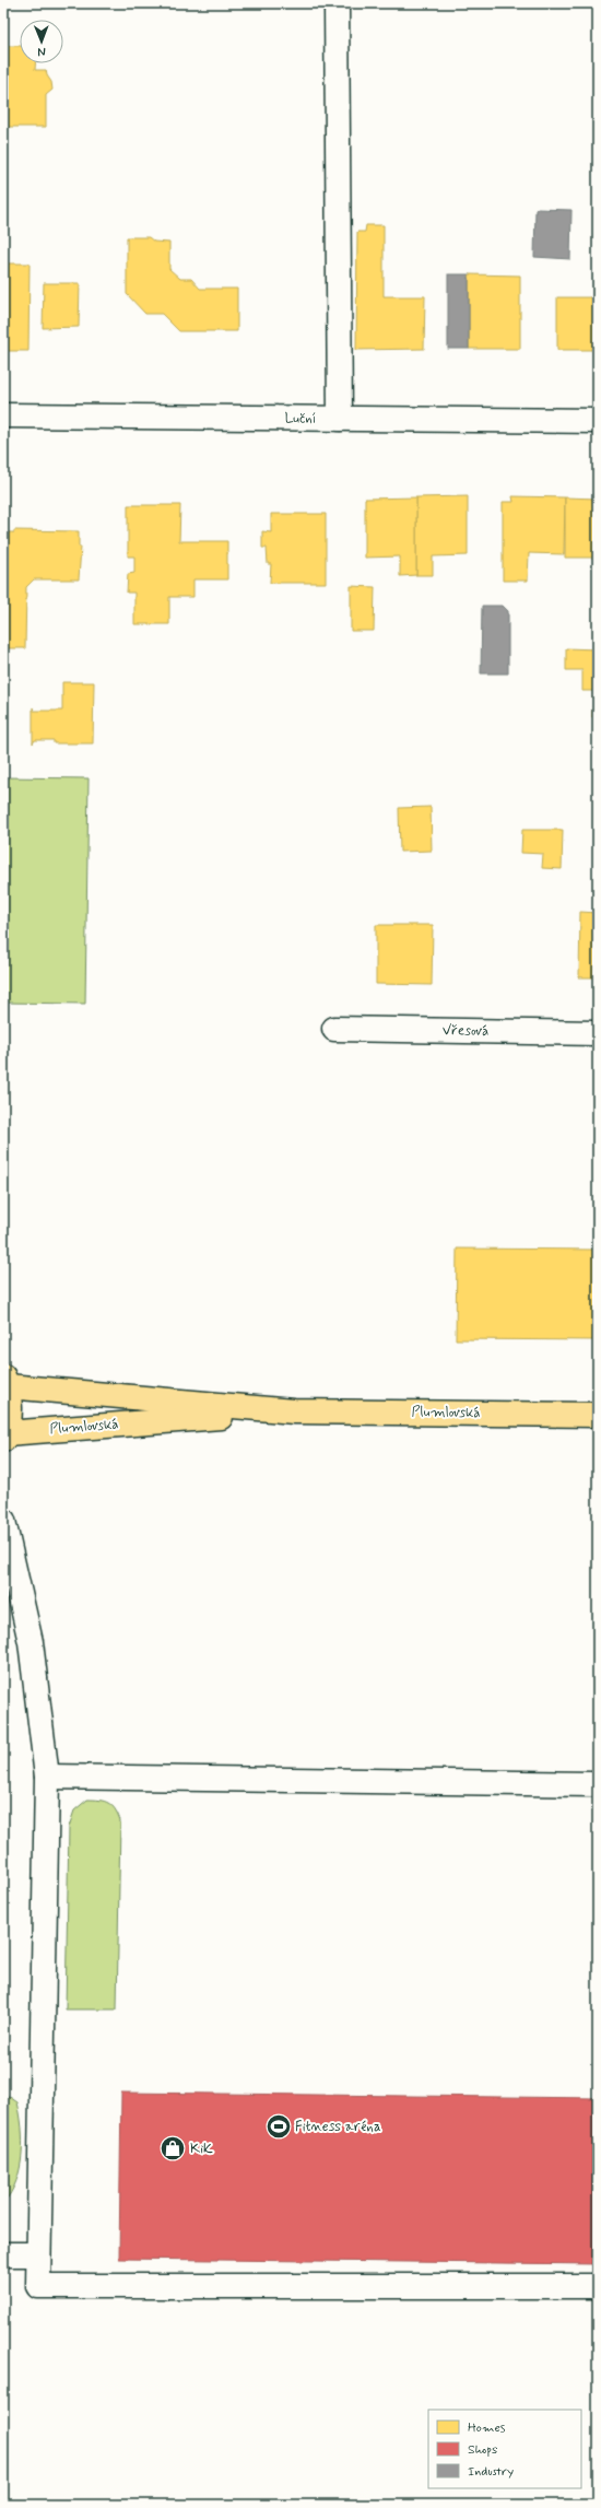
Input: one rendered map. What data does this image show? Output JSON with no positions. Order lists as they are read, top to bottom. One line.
{"streets":{"main road":["Plumlovská"],"street":["Luční","Vřesová"]},"places":{"sports":["Fitness aréna"],"shop":["KiK"]},"legend":["Homes","Shops","Industry"],"north":"bottom"}
